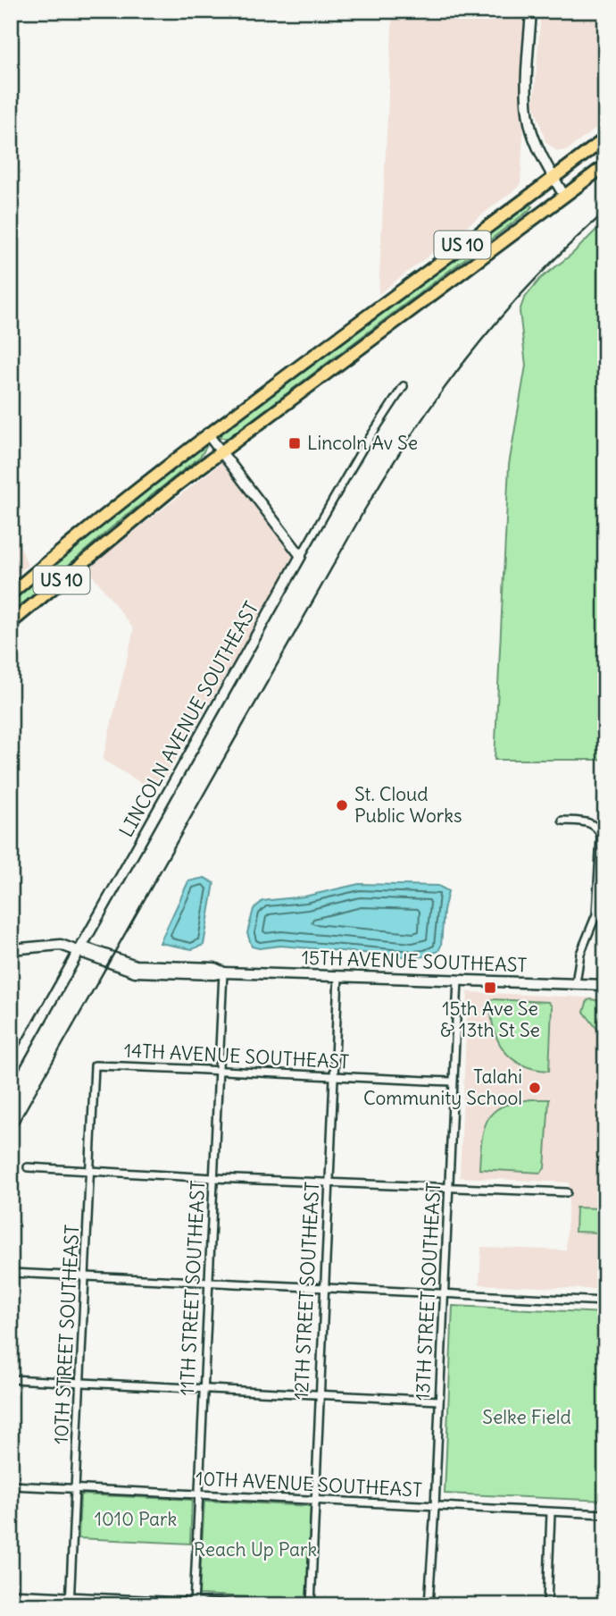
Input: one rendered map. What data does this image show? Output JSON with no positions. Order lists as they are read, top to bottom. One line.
{"streets":{"highway":["US 10"],"street":["LINCOLN AVENUE SOUTHEAST","15TH AVENUE SOUTHEAST","14TH AVENUE SOUTHEAST","11TH STREET SOUTHEAST","12TH STREET SOUTHEAST","13TH STREET SOUTHEAST","10TH STREET SOUTHEAST","10TH AVENUE SOUTHEAST"]},"crossings":[["LINCOLN AVENUE SOUTHEAST","15TH AVENUE SOUTHEAST"],["15TH AVENUE SOUTHEAST","11TH STREET SOUTHEAST"],["15TH AVENUE SOUTHEAST","12TH STREET SOUTHEAST"],["15TH AVENUE SOUTHEAST","13TH STREET SOUTHEAST"],["14TH AVENUE SOUTHEAST","11TH STREET SOUTHEAST"],["14TH AVENUE SOUTHEAST","12TH STREET SOUTHEAST"],["14TH AVENUE SOUTHEAST","13TH STREET SOUTHEAST"],["14TH AVENUE SOUTHEAST","10TH STREET SOUTHEAST"],["11TH STREET SOUTHEAST","10TH AVENUE SOUTHEAST"],["12TH STREET SOUTHEAST","10TH AVENUE SOUTHEAST"],["13TH STREET SOUTHEAST","10TH AVENUE SOUTHEAST"],["10TH STREET SOUTHEAST","10TH AVENUE SOUTHEAST"]],"parks":["Selke Field","1010 Park","Reach Up Park"],"places":{"transit":["Lincoln Av Se","15th Ave Se & 13th St Se"],"other":["St. Cloud Public Works","Talahi Community School"]}}
